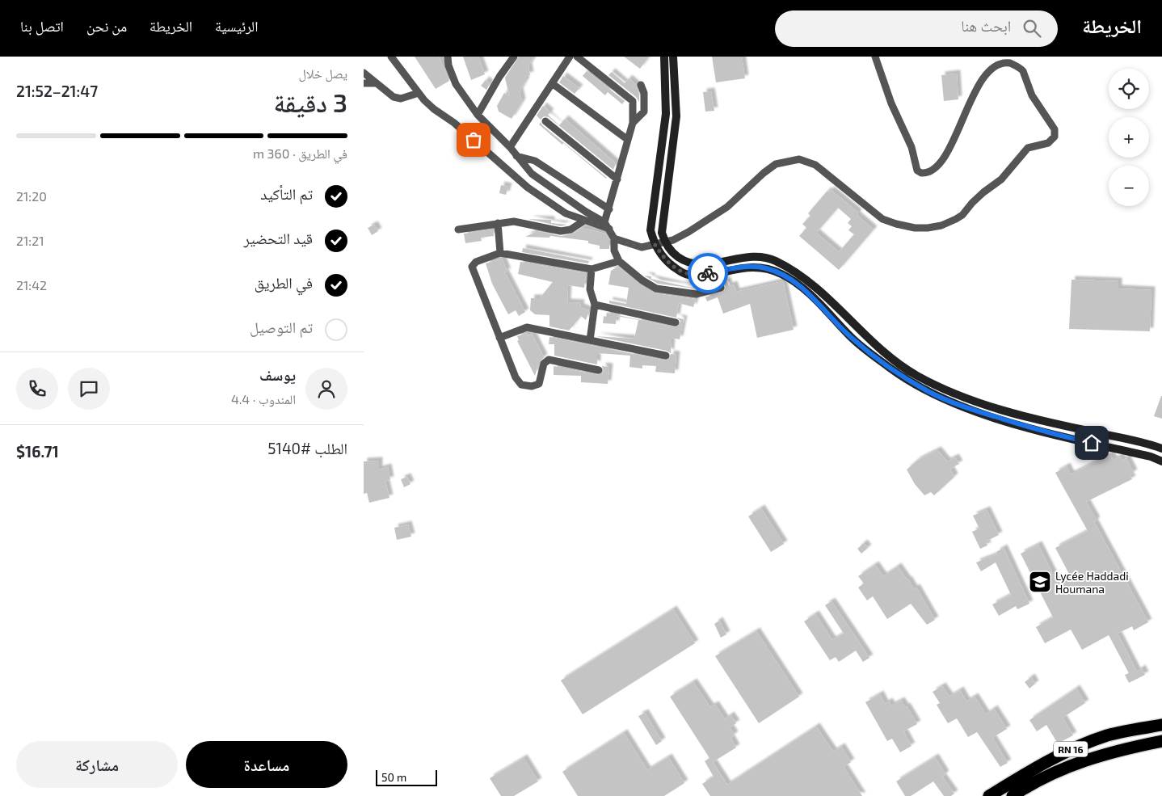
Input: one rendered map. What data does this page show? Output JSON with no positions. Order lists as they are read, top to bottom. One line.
{"streets":{"highway":["RN 16"]},"places":{"school or university":["Lycée Haddadi Houmana"]},"scale_bar":"50 m","page":{"header":"الخريطة","search":"ابحث هنا","nav":["الرئيسية","الخريطة","من نحن","اتصل بنا"],"heading":["3 دقيقة","يصل خلال","21:47–21:52"],"panel":["يوسف","المندوب · 4.4","الطلب #5140","$16.71"],"map_buttons":["+","−"],"bar":"في الطريق · 360 m","list":[["تم التأكيد","21:20"],["قيد التحضير","21:21"],["في الطريق","21:42"],"تم التوصيل"],"buttons":["مساعدة","مشاركة"],"scale":"50 m"}}
